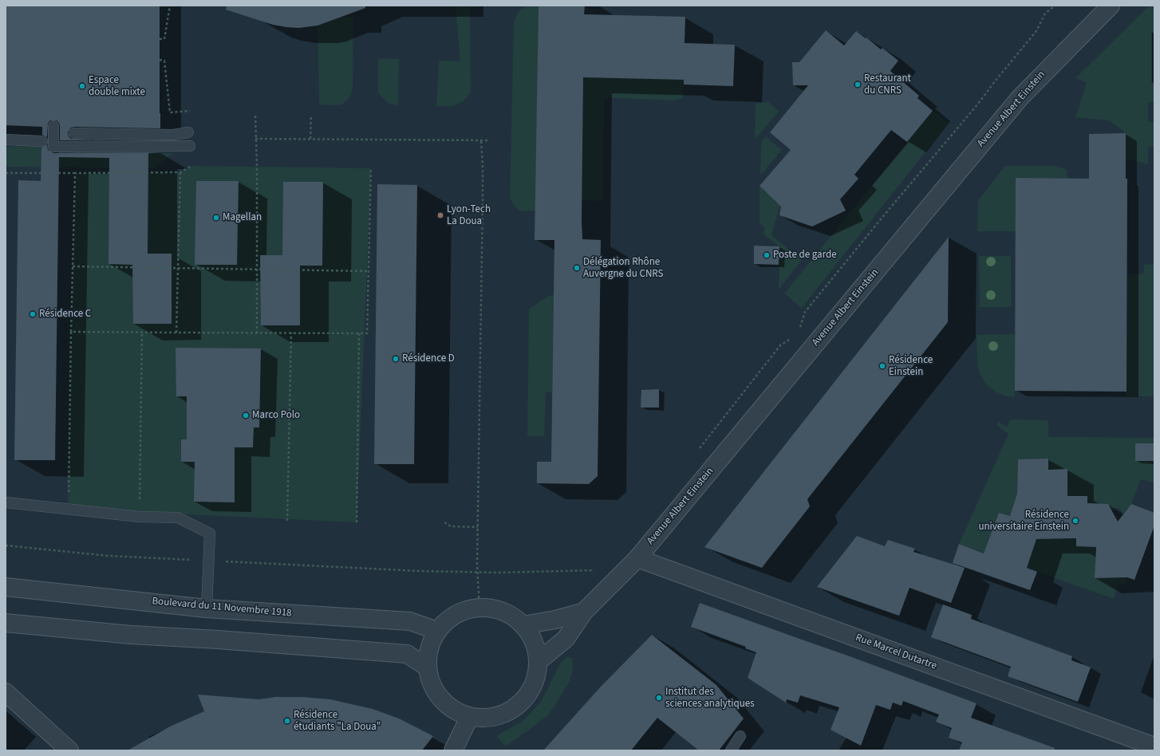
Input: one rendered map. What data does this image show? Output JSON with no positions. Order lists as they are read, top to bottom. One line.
{"streets":{"street":["Avenue Albert Einstein","Boulevard du 11 Novembre 1918","Rue Marcel Dutartre"]},"crossings":[["Avenue Albert Einstein","Boulevard du 11 Novembre 1918"],["Avenue Albert Einstein","Rue Marcel Dutartre"]],"places":["Restaurant du CNRS","Espace double mixte","Lyon-Tech La Doua","Magellan","Poste de garde","Délégation Rhône Auvergne du CNRS","Résidence C","Résidence D","Résidence Einstein","Marco Polo","Résidence universitaire Einstein","Institut des sciences analytiques","Résidence étudiants \"La Doua\""]}
